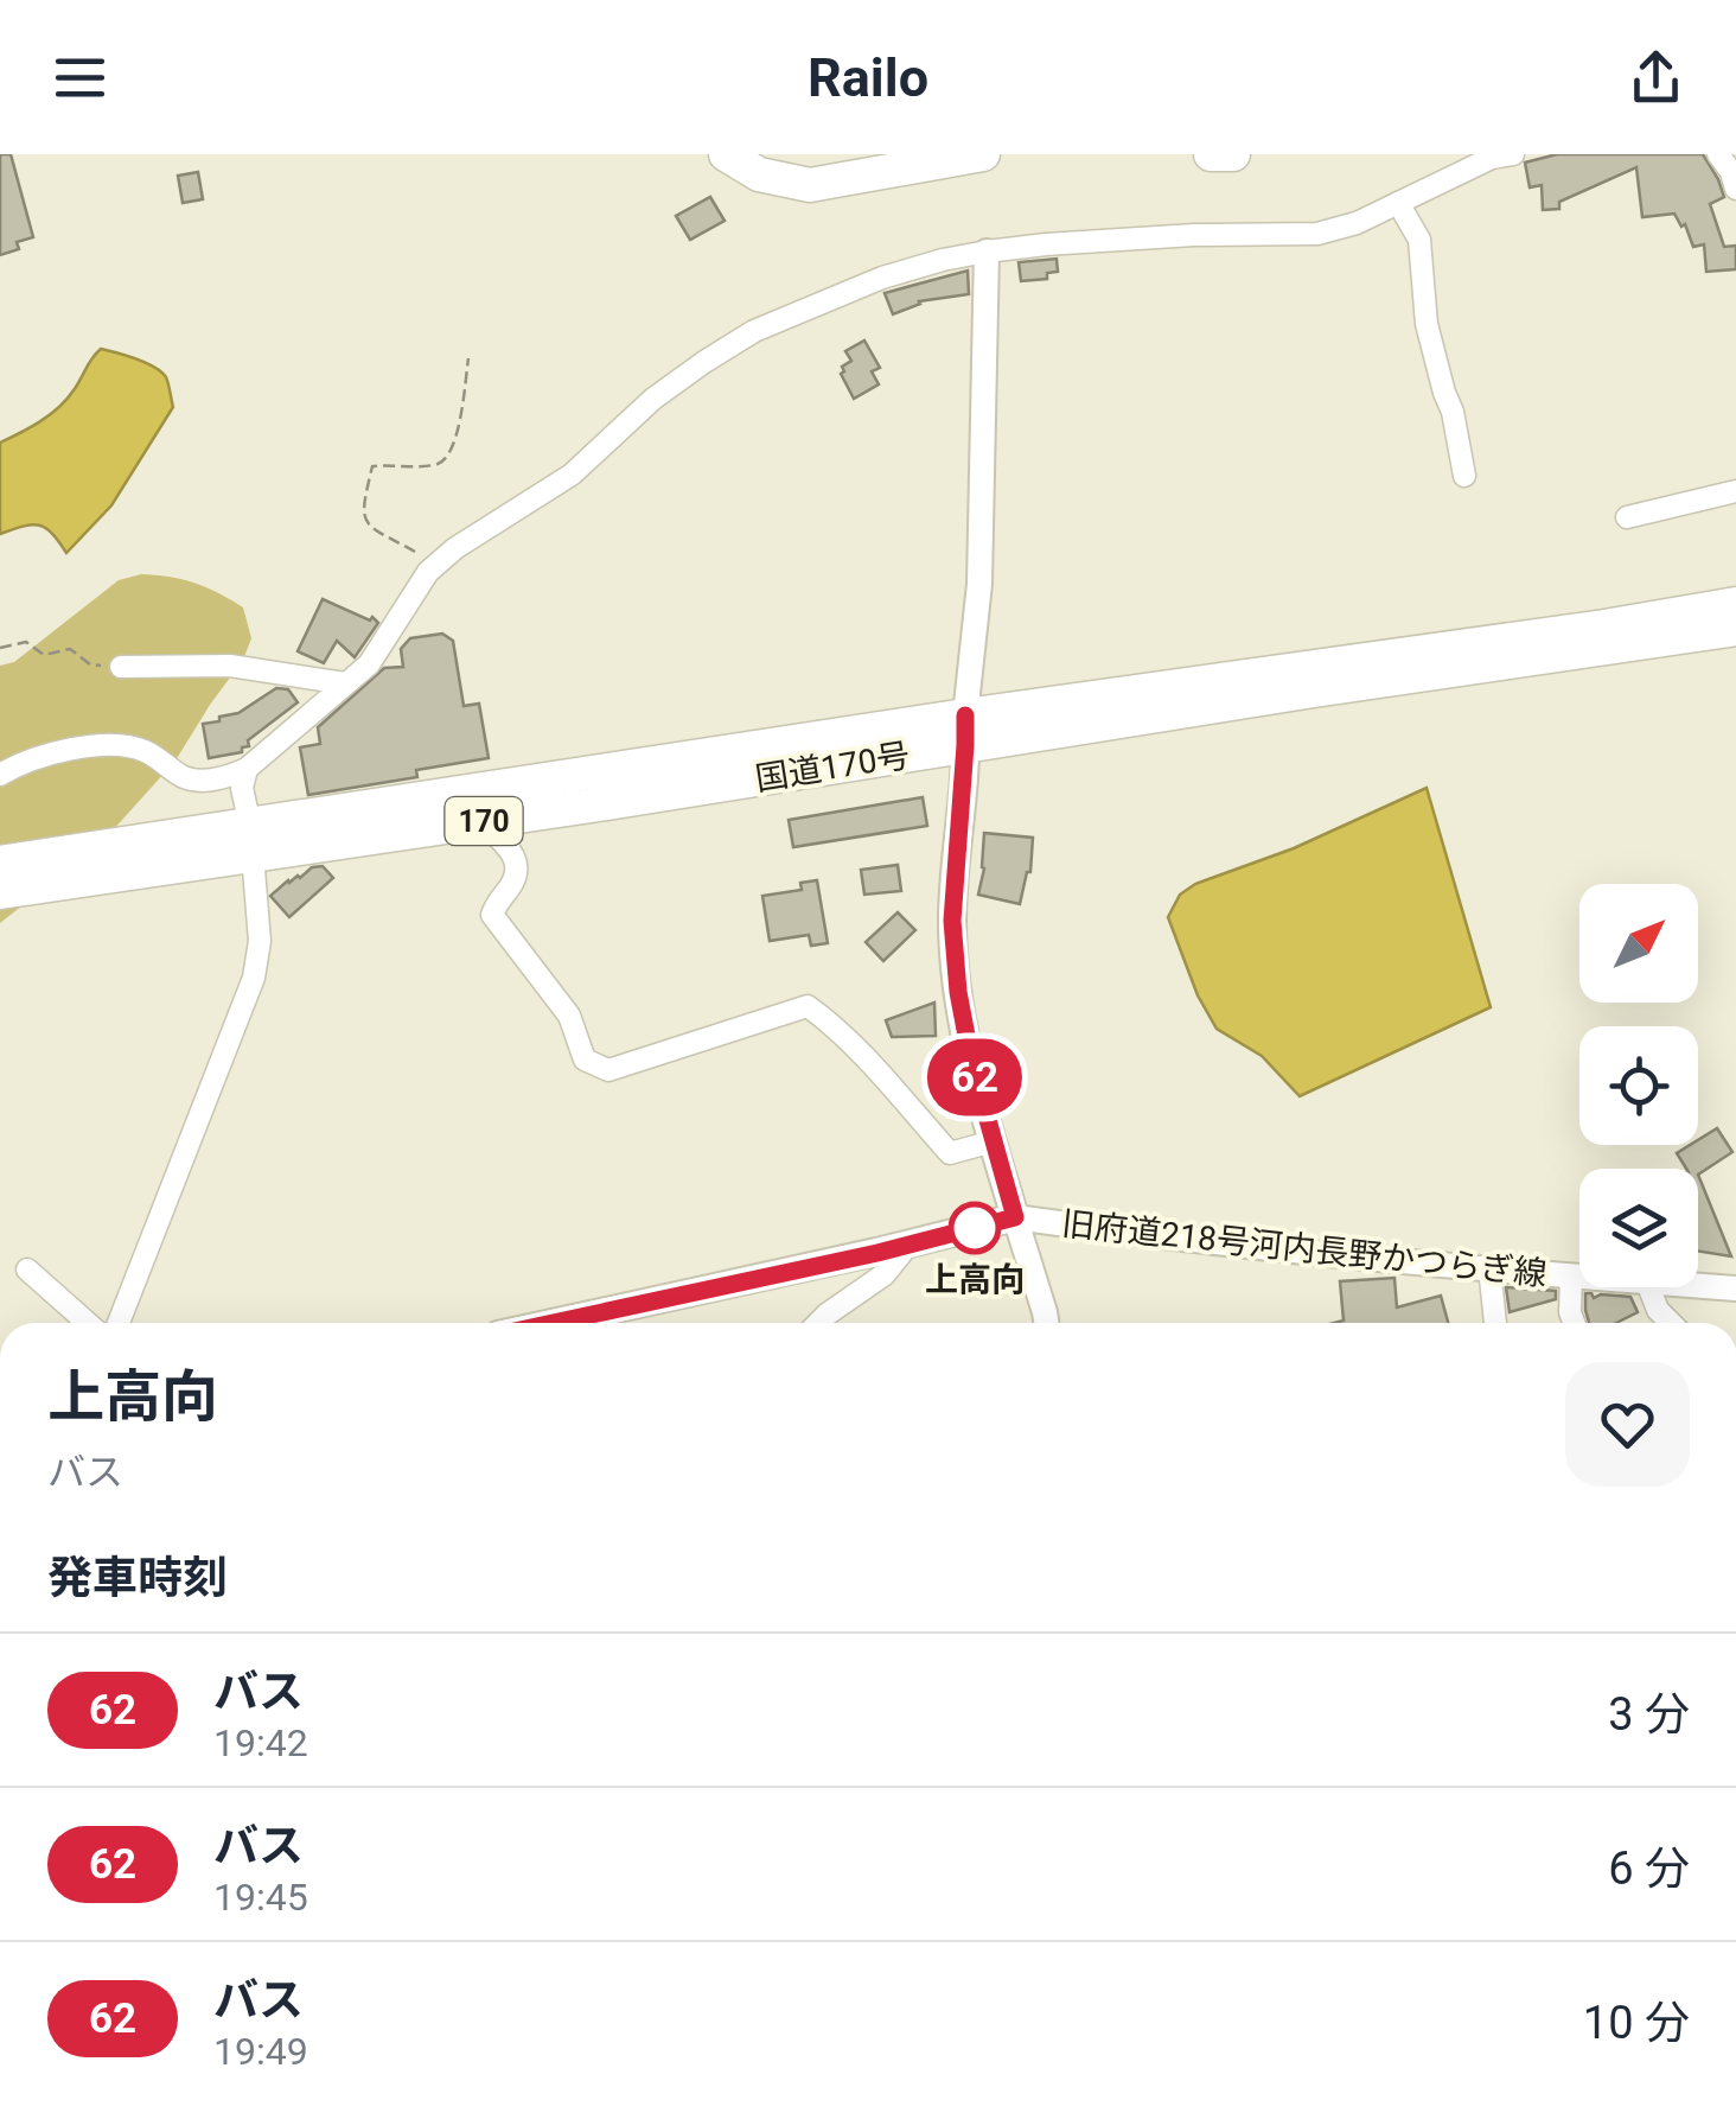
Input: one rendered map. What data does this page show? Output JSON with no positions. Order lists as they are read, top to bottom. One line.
{"streets":{"highway":["国道170号","170"],"street":["旧府道218号河内長野かつらぎ線"]},"places":["上高向"],"lines":["bus line 62"],"north":"top right","page":{"header":"Railo","on_map":"62","heading":[["上高向","バス"],"発車時刻"],"list":[{"mark":"62","name":"バス","note":"19:42","value":"3 分"},{"mark":"62","name":"バス","note":"19:45","value":"6 分"},{"mark":"62","name":"バス","note":"19:49","value":"10 分"}]}}
